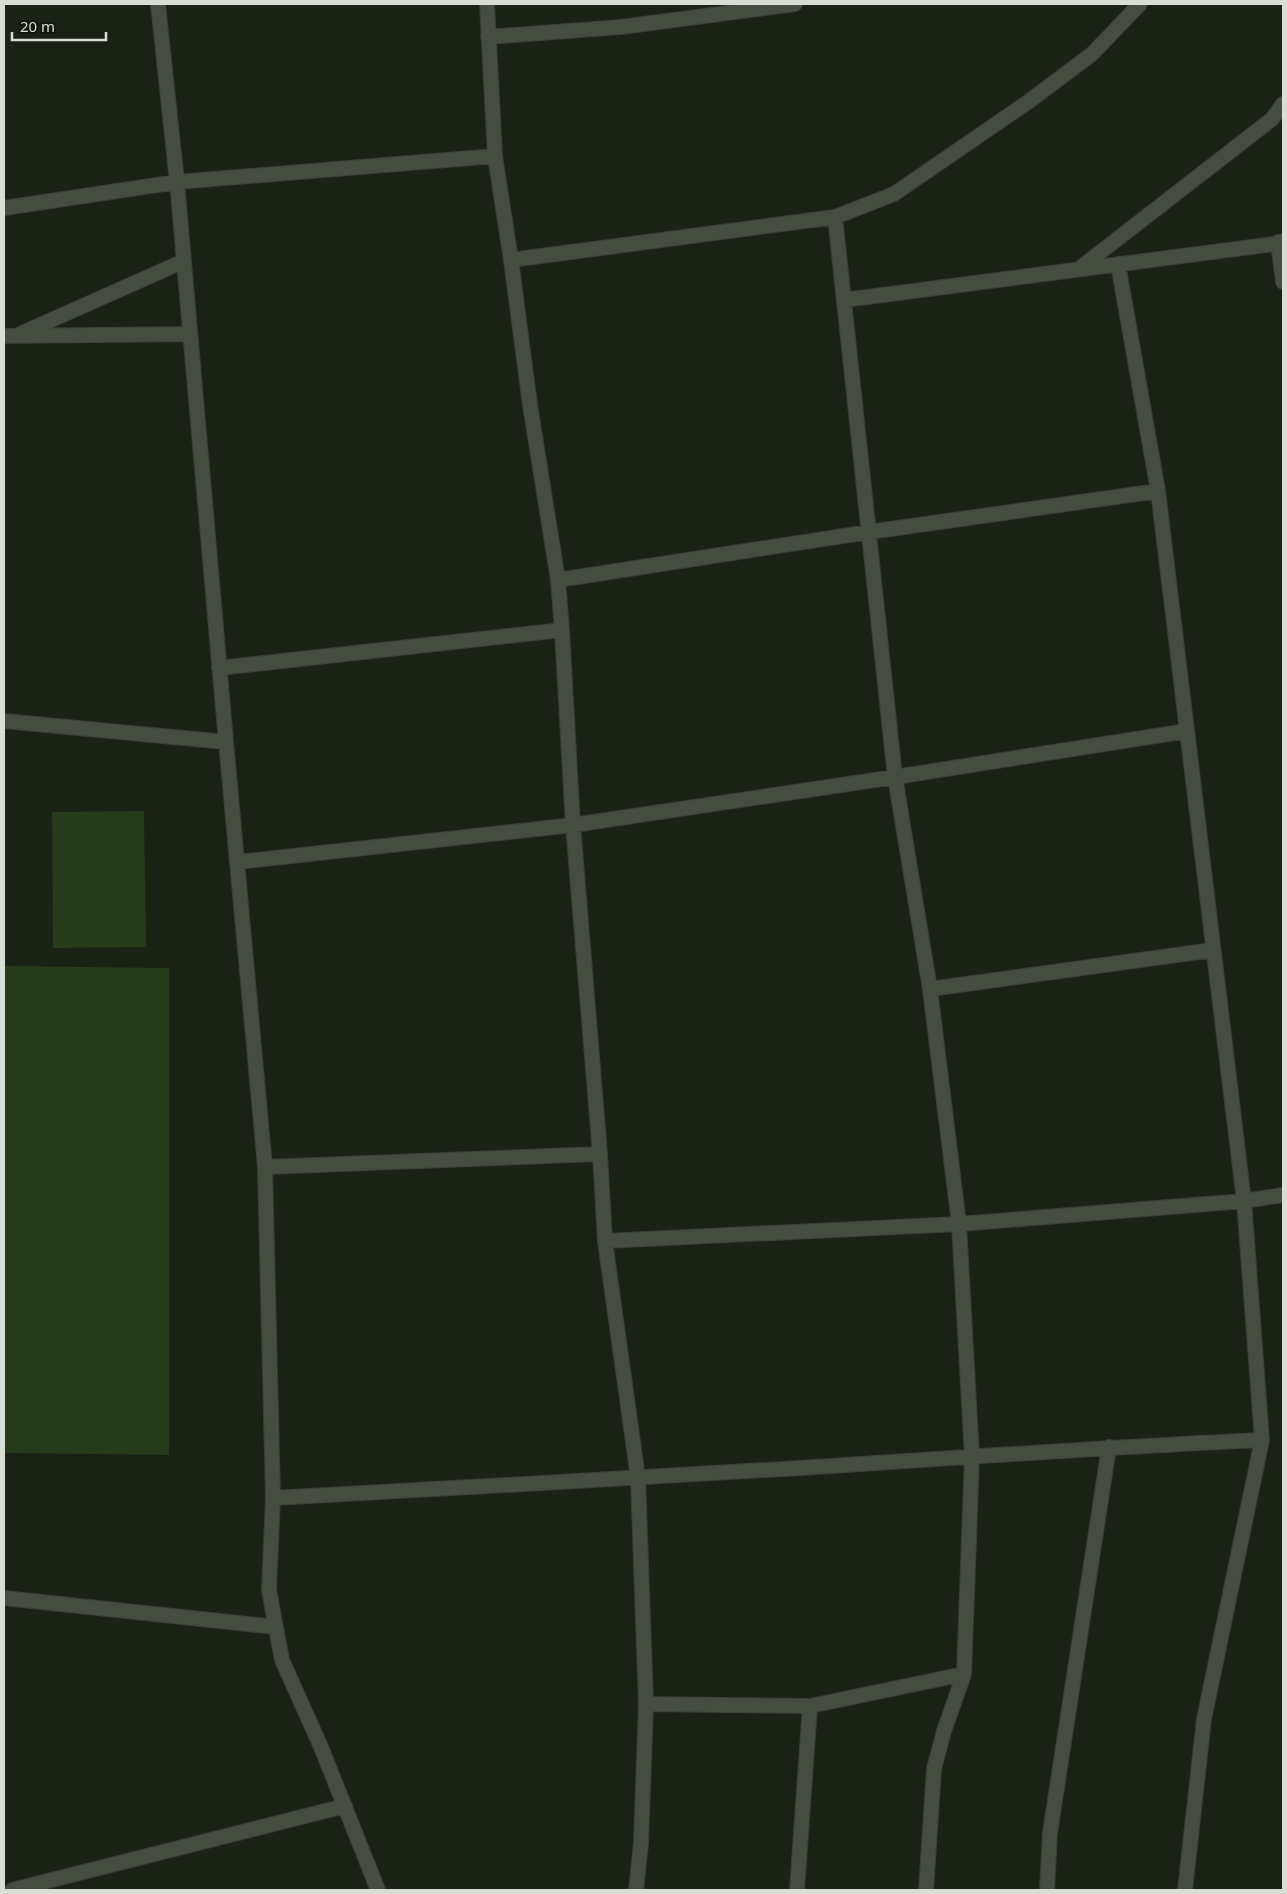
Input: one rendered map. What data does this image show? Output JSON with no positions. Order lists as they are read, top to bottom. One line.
{"scale_bar":"20 m"}
